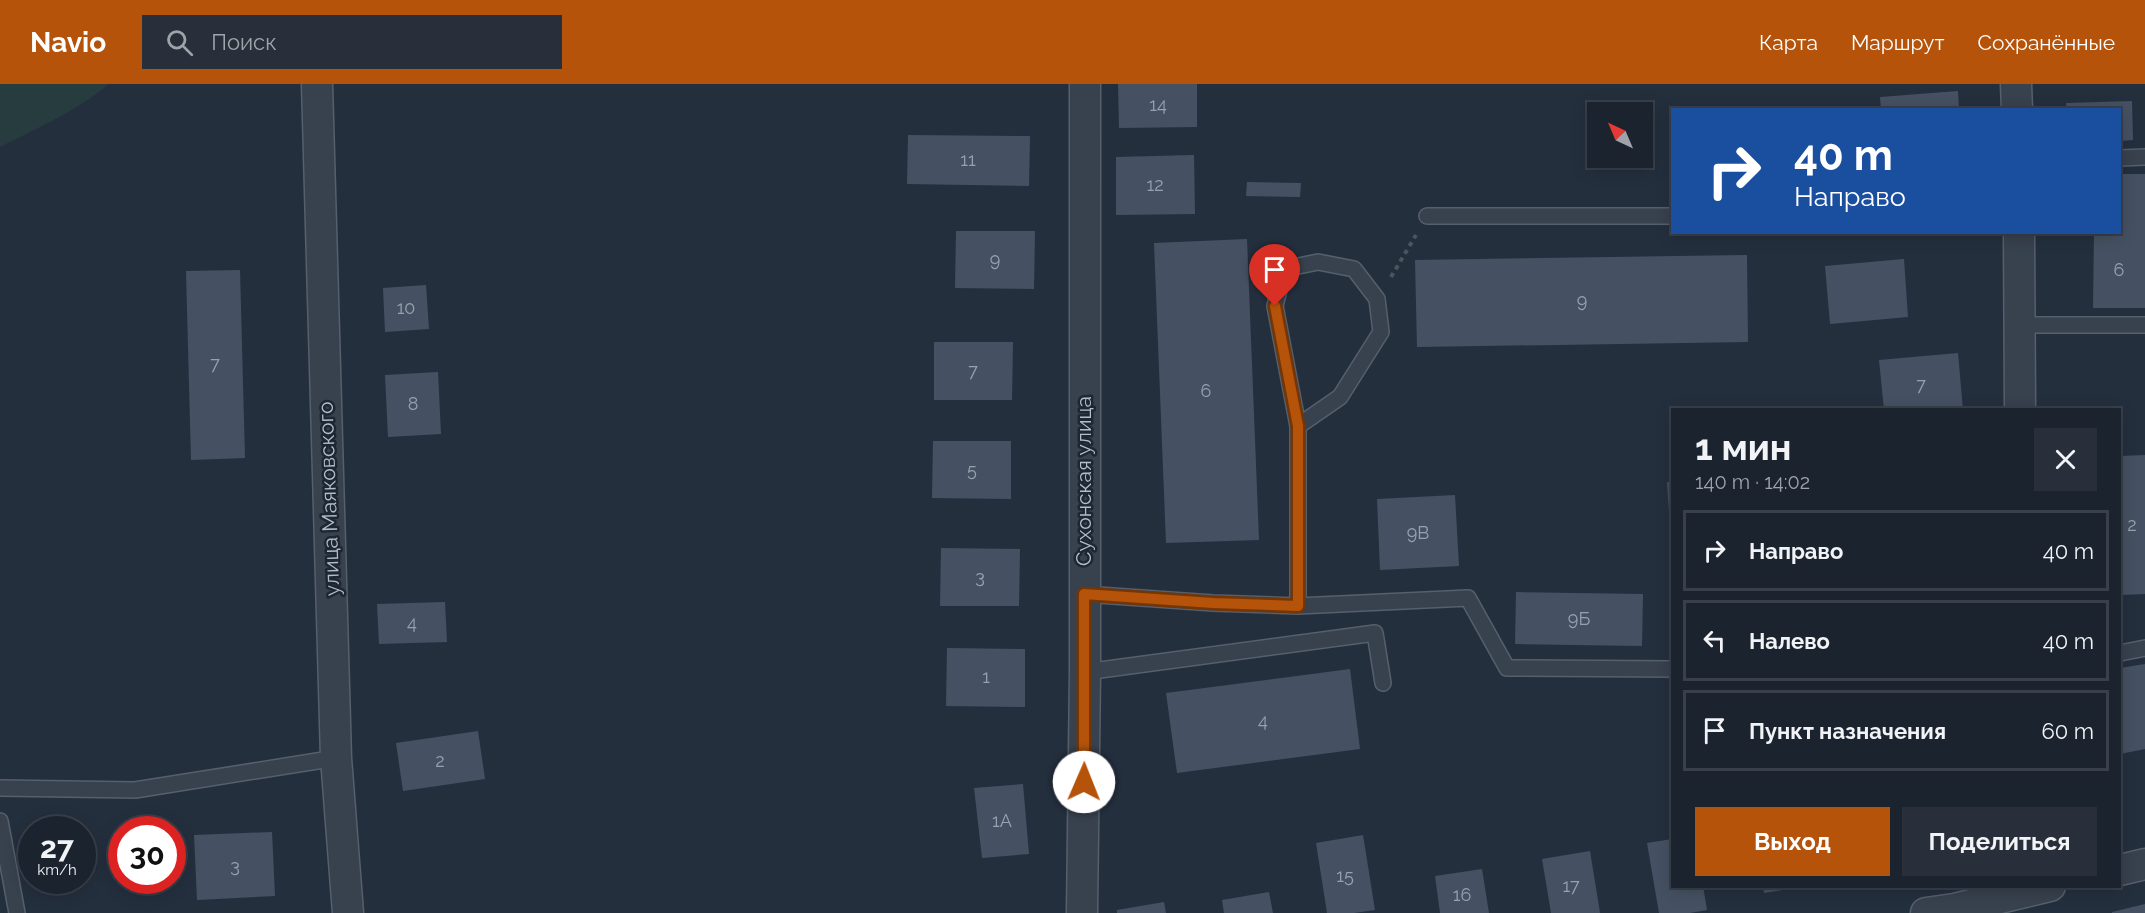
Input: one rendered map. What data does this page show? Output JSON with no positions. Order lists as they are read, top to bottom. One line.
{"streets":{"street":["Сухонская улица","улица Маяковского"]},"house_numbers":["14","11","12","9","6","9","10","7","7","7","6","8","5","2","9В","3","9Б","4","1","4","2","1А","3","15","17","16"],"north":"top left","page":{"header":"Navio","search":"Поиск","nav":["Карта","Маршрут","Сохранённые"],"turn":["40 m","Направо"],"heading":["1 мин","140 m · 14:02"],"list":[{"name":"Направо","value":"40 m"},{"name":"Налево","value":"40 m"},{"name":"Пункт назначения","value":"60 m"}],"buttons":["Выход","Поделиться"],"speed":"27 km/h","limit":"30"}}
